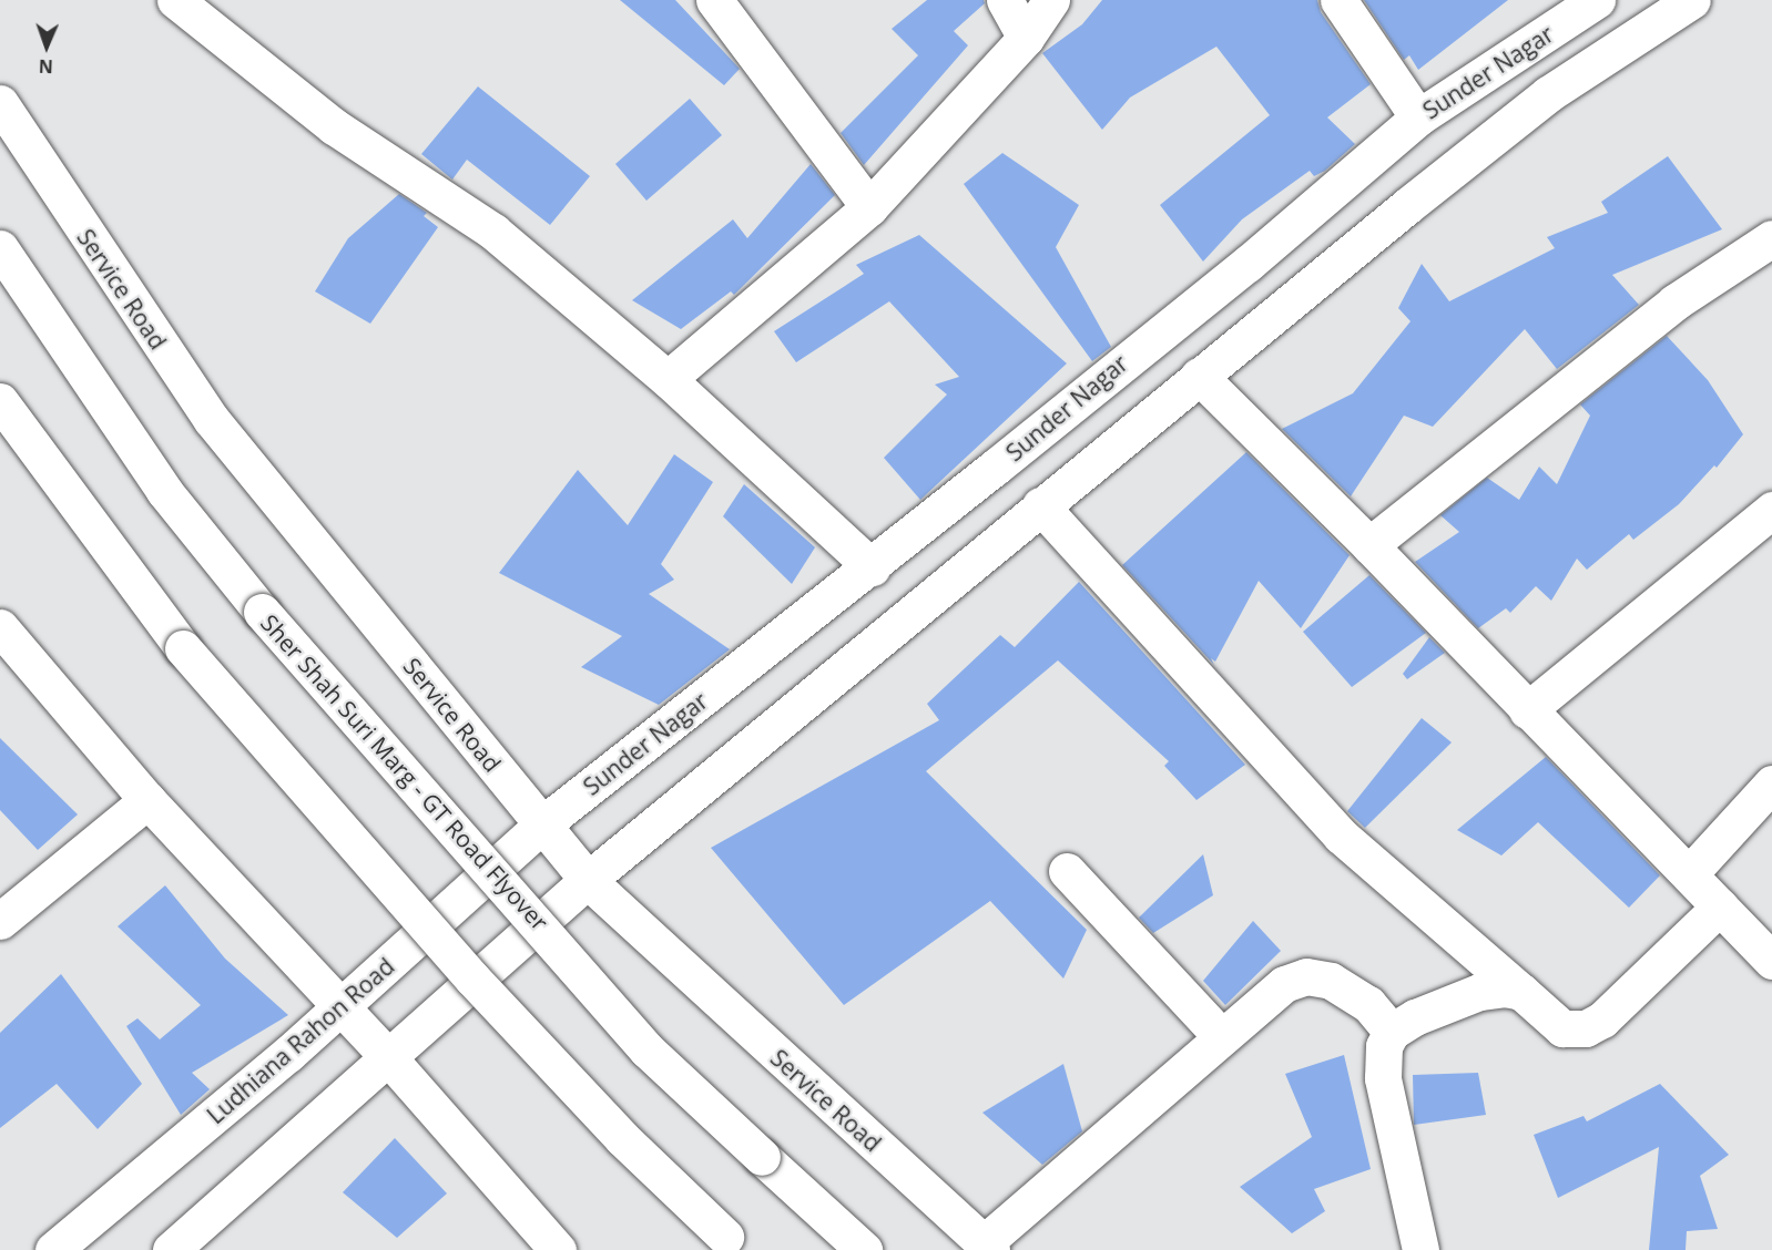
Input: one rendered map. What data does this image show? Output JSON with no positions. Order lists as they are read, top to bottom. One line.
{"streets":{"main road":["Sunder Nagar","Service Road","Sher Shah Suri Marg - GT Road Flyover","Ludhiana Rahon Road"]},"crossings":[["Sunder Nagar","Service Road"],["Sunder Nagar","Ludhiana Rahon Road"],["Service Road","Ludhiana Rahon Road"]],"north":"bottom"}
